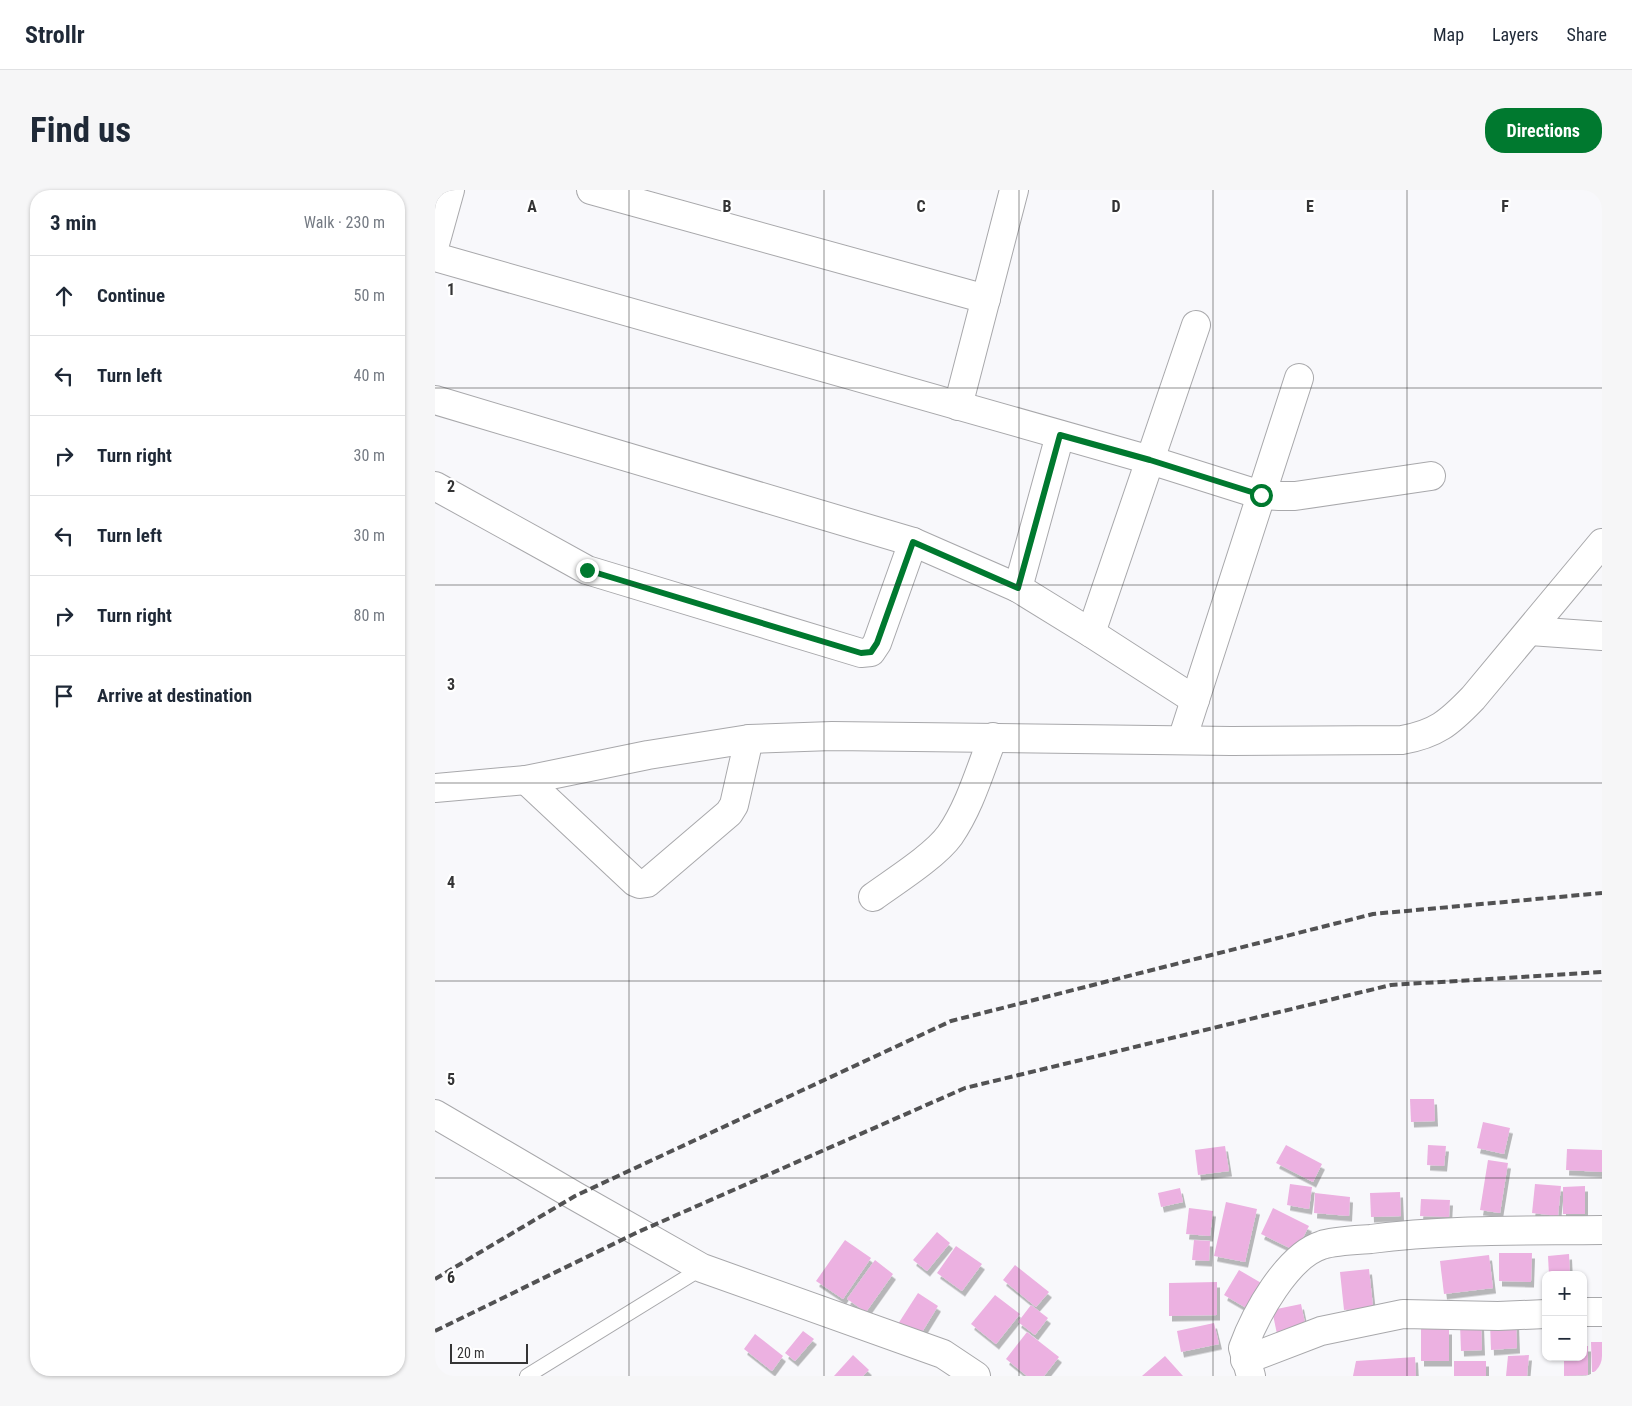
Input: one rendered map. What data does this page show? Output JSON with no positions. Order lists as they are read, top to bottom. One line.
{"scale_bar":"20 m","page":{"header":"Strollr","nav":["Map","Layers","Share"],"buttons":"Directions","title":"Find us","heading":["3 min","Walk · 230 m"],"list":[["Continue","50 m"],["Turn left","40 m"],["Turn right","30 m"],["Turn left","30 m"],["Turn right","80 m"],"Arrive at destination"],"map_buttons":["+","−"],"scale":"20 m"},"grid":{"columns":["A","B","C","D","E","F"],"rows":["1","2","3","4","5","6"]}}
